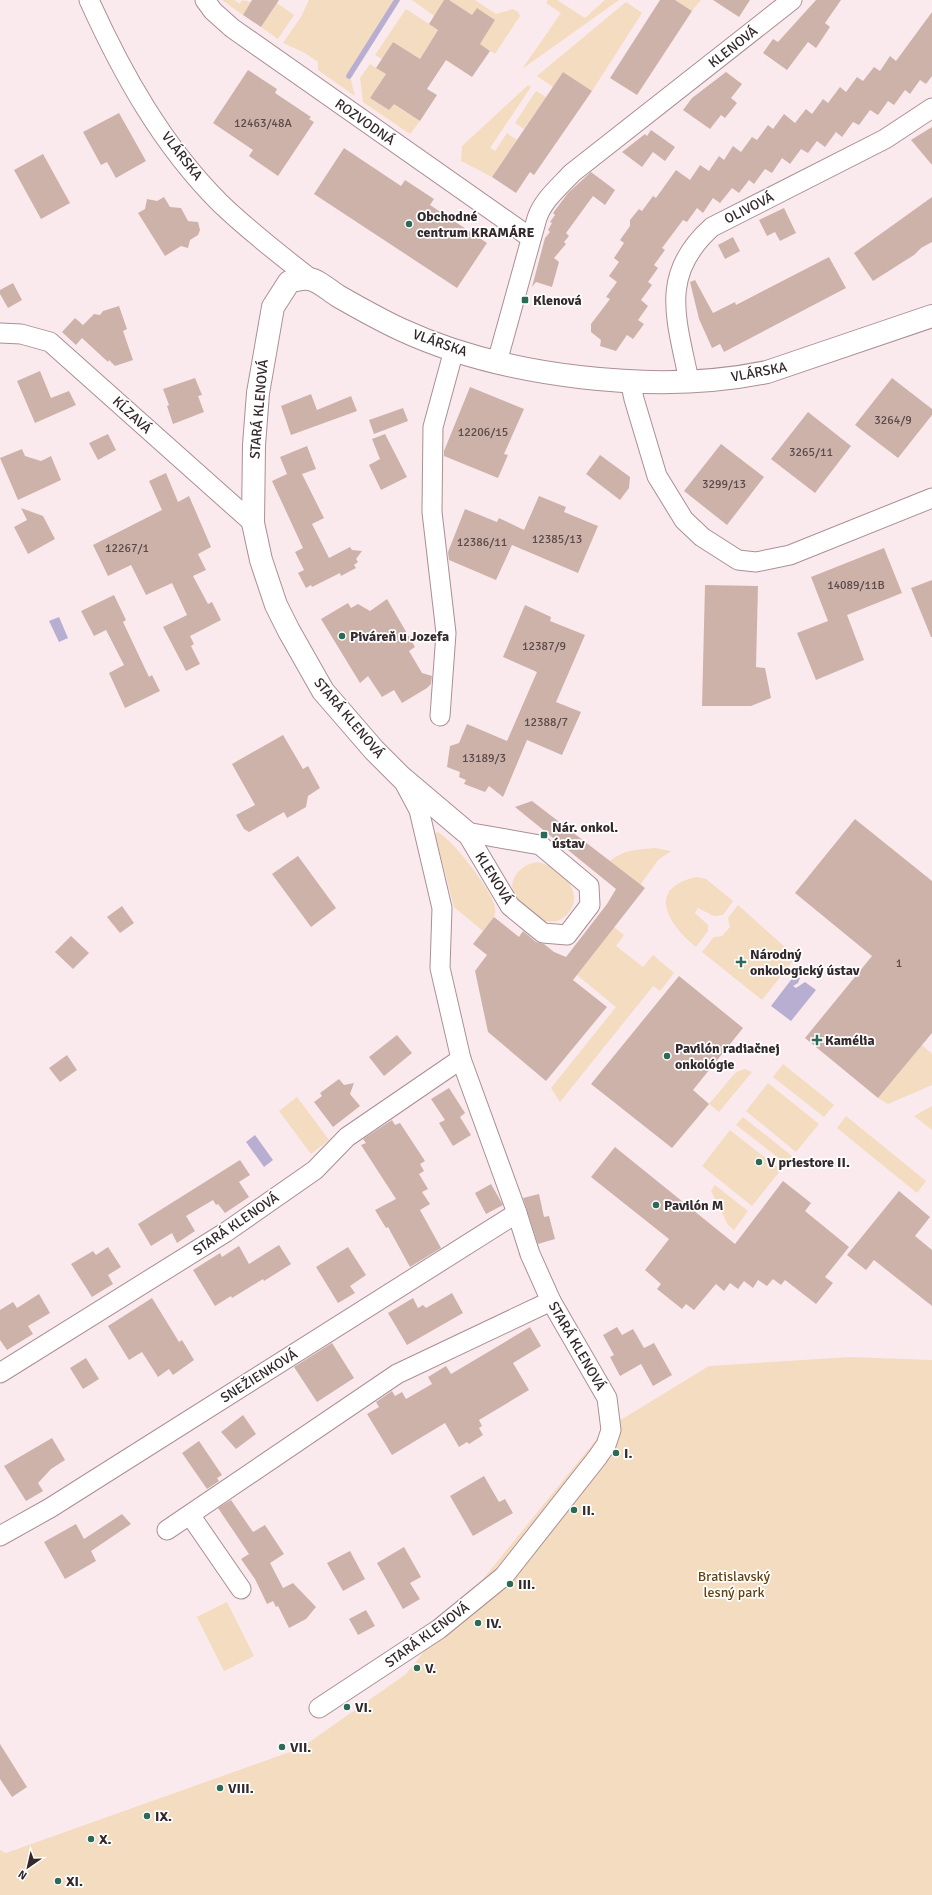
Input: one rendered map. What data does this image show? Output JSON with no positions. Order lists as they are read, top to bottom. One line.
{"streets":{"street":["KLENOVÁ","ROZVODNÁ","VLÁRSKA","OLIVOVÁ","STARÁ KLENOVÁ","KĹZAVÁ","SNEŽIENKOVÁ"]},"crossings":[["KLENOVÁ","ROZVODNÁ"],["KLENOVÁ","VLÁRSKA"],["KLENOVÁ","STARÁ KLENOVÁ"],["VLÁRSKA","OLIVOVÁ"],["VLÁRSKA","STARÁ KLENOVÁ"],["STARÁ KLENOVÁ","KĹZAVÁ"],["STARÁ KLENOVÁ","SNEŽIENKOVÁ"]],"parks":["Bratislavský lesný park"],"places":{"other":["Obchodné centrum KRAMÁRE","Piváreň u Jozefa","Pavilón radiačnej onkológie","V priestore II.","Pavilón M","I.","II.","III.","IV.","V.","VI.","VII.","VIII.","IX.","X.","XI."],"transit":["Klenová","Nár. onkol. ústav"],"health":["Národný onkologický ústav","Kamélia"]},"house_numbers":["12463/48A","3264/9","12206/15","3265/11","3299/13","12385/13","12386/11","12267/1","14089/11B","12387/9","12388/7","13189/3","1"],"north":"bottom left"}
